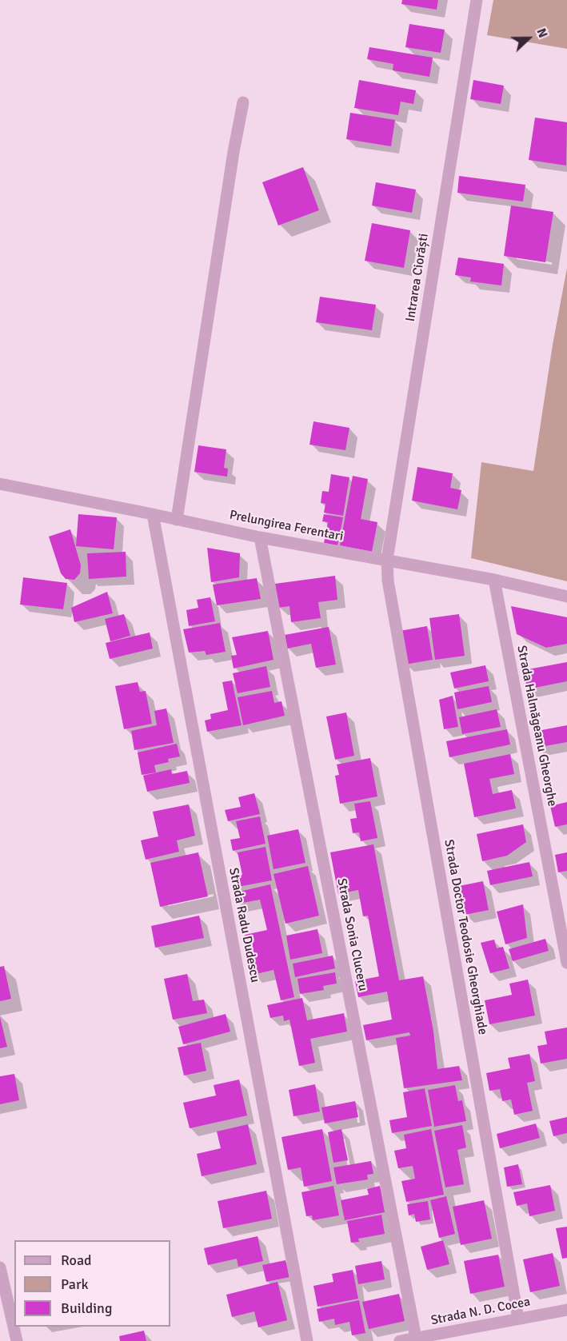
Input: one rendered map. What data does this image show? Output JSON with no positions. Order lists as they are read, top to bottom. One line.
{"streets":{"street":["Intrarea Ciorăști","Prelungirea Ferentari","Strada Halmăgeanu Gheorghe","Strada Radu Dudescu","Strada Sonia Cluceru","Strada Doctor Teodosie Gheorghiade","Strada N. D. Cocea"]},"crossings":[["Intrarea Ciorăști","Prelungirea Ferentari"],["Intrarea Ciorăști","Strada Doctor Teodosie Gheorghiade"],["Prelungirea Ferentari","Strada Halmăgeanu Gheorghe"],["Prelungirea Ferentari","Strada Radu Dudescu"],["Prelungirea Ferentari","Strada Sonia Cluceru"],["Prelungirea Ferentari","Strada Doctor Teodosie Gheorghiade"],["Strada Sonia Cluceru","Strada N. D. Cocea"],["Strada Doctor Teodosie Gheorghiade","Strada N. D. Cocea"]],"legend":["Road","Park","Building"],"north":"right"}
